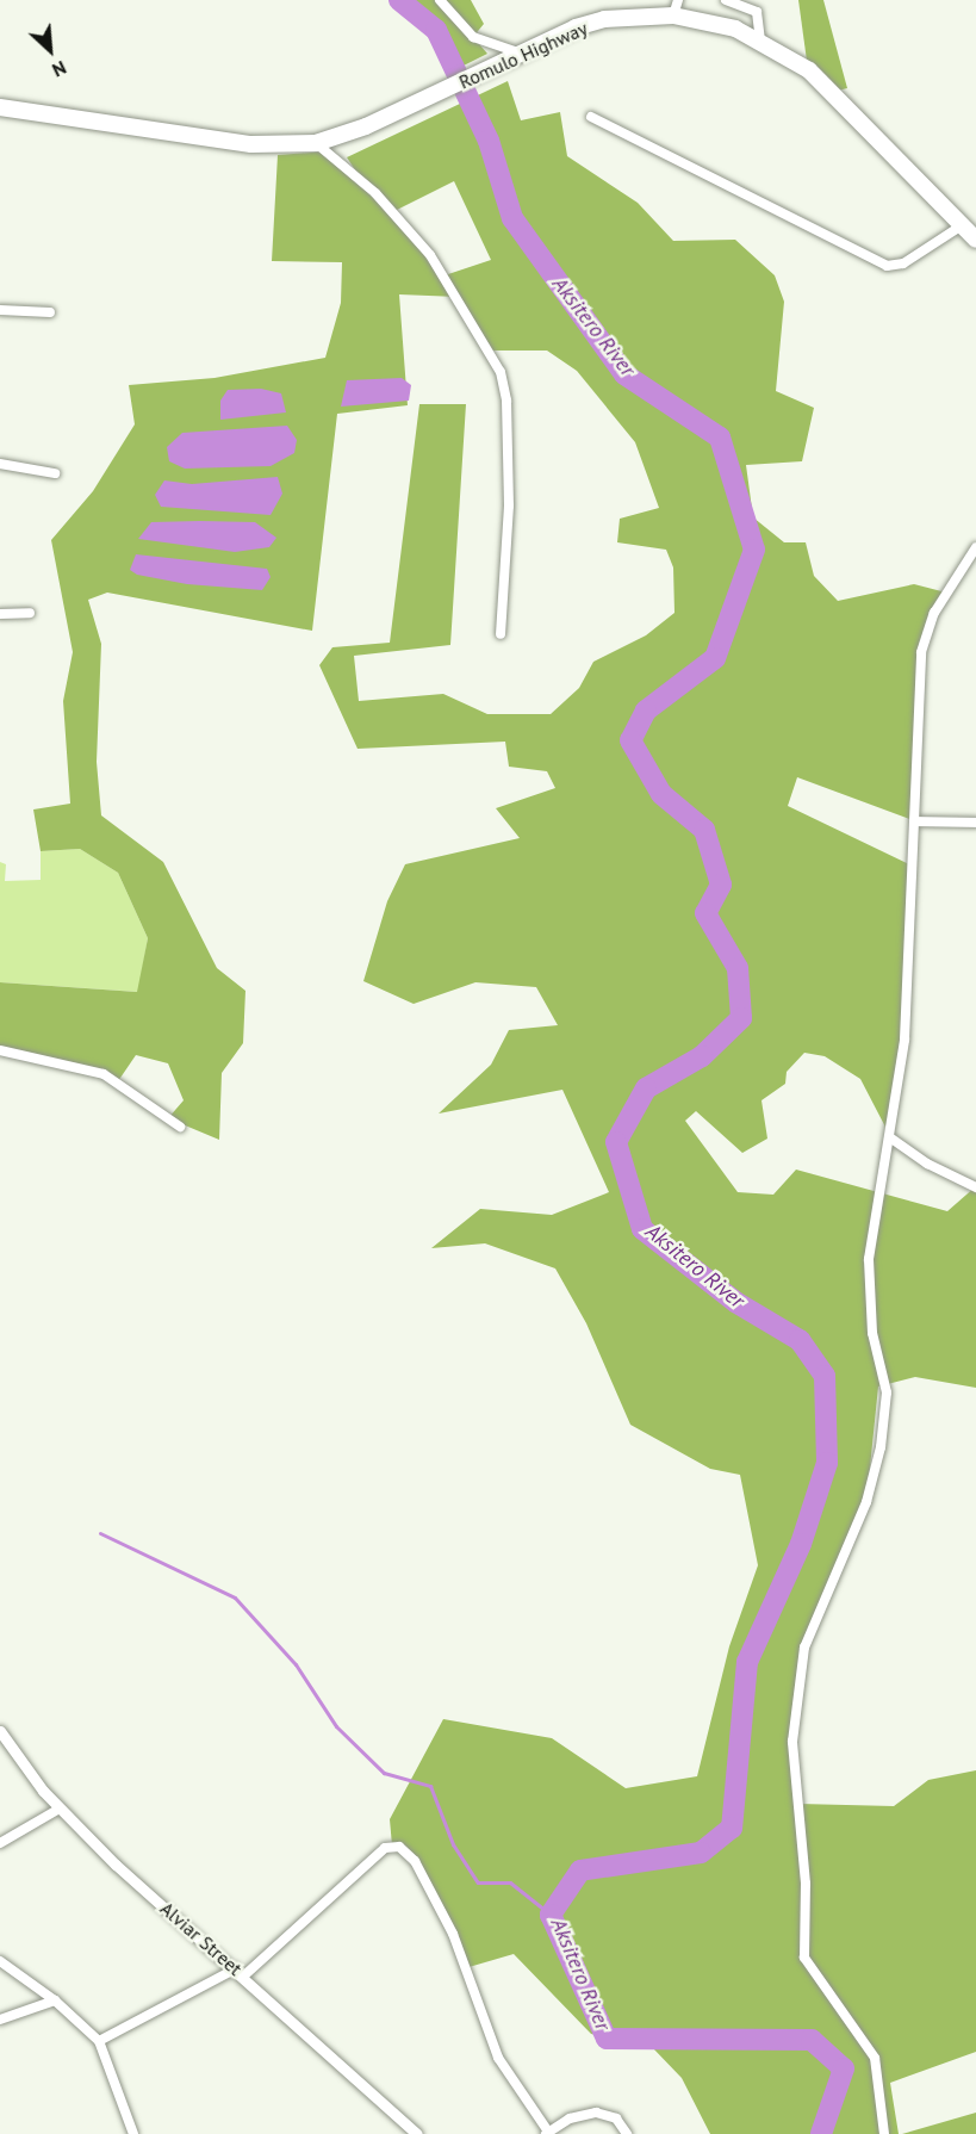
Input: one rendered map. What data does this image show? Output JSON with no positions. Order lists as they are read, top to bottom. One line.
{"streets":{"highway":["Romulo Highway"],"street":["Alviar Street"]},"water":["Aksitero River"],"north":"bottom right"}
